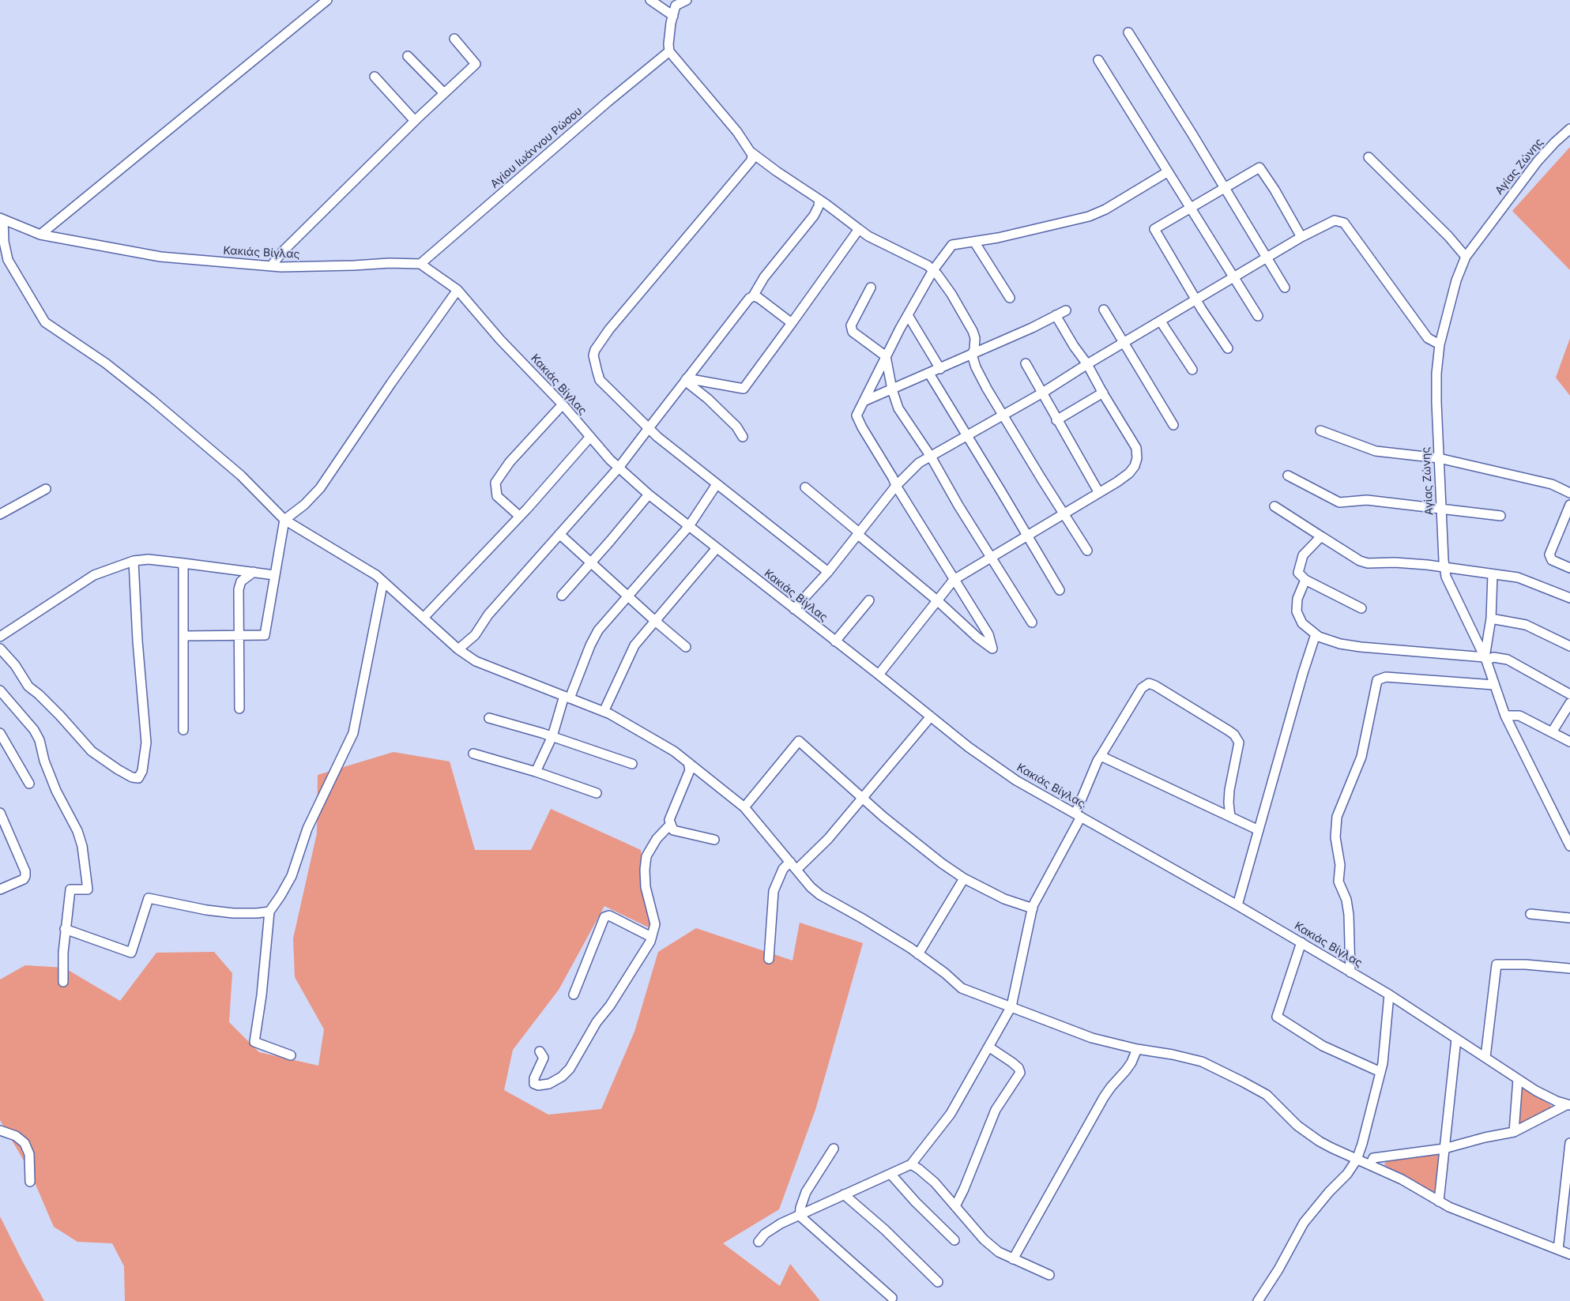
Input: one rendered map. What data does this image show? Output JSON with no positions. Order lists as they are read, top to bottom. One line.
{"streets":{"street":["Αγίου Ιωάννου Ρώσου","Αγίας Ζώνης","Κακιάς Βίγλας"]},"crossings":[["Αγίου Ιωάννου Ρώσου","Κακιάς Βίγλας"]]}
